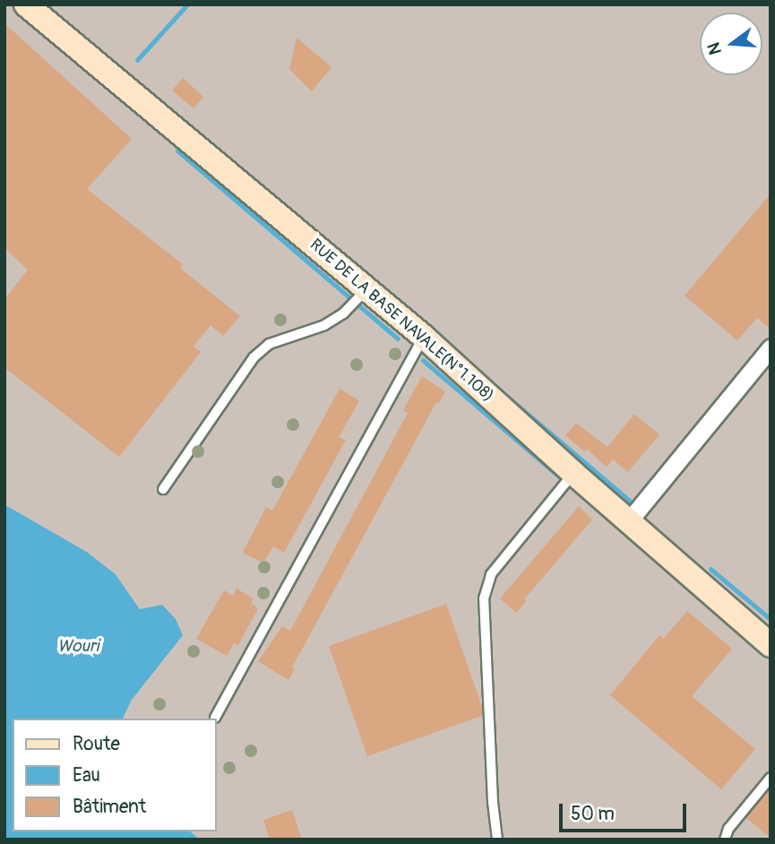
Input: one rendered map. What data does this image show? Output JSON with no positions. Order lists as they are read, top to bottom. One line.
{"streets":{"main road":["RUE DE LA BASE NAVALE(N°1.108)"]},"water":["Wouri"],"legend":["Route","Eau","Bâtiment"],"scale_bar":"50 m","north":"left"}
